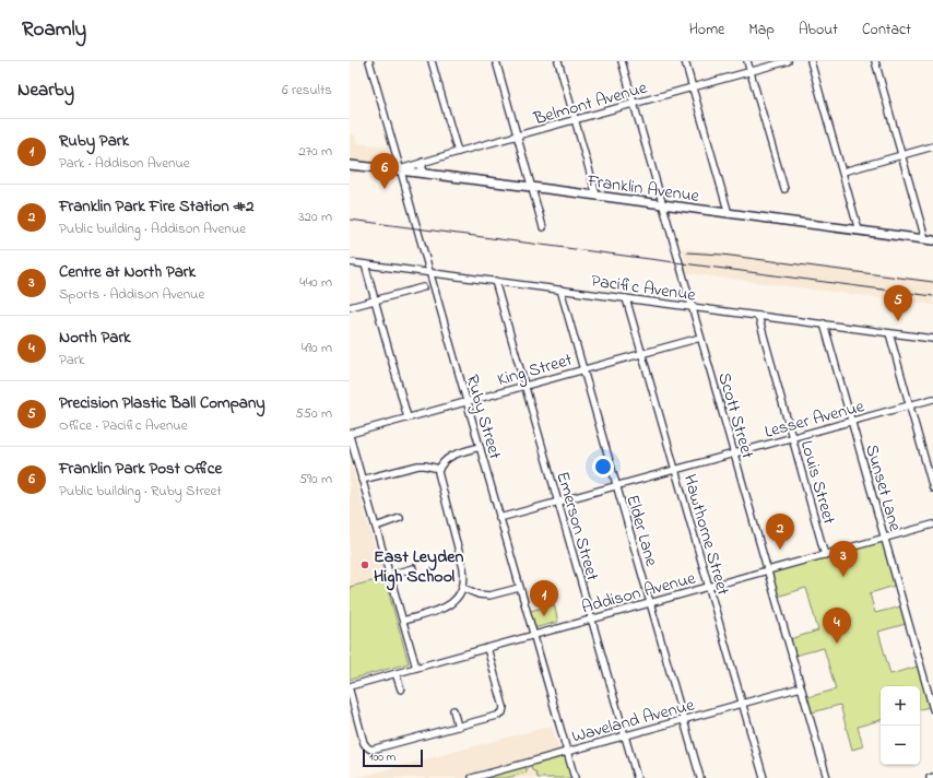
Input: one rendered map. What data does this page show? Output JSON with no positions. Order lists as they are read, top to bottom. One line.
{"streets":{"main road":["Franklin Avenue"],"street":["Belmont Avenue","Pacific Avenue","King Street","Scott Street","Ruby Street","Lesser Avenue","Louis Street","Sunset Lane","Emerson Street","Elder Lane","Hawthorne Street","Addison Avenue","Waveland Avenue"]},"crossings":[["Belmont Avenue","Franklin Avenue"],["Belmont Avenue","Scott Street"],["Belmont Avenue","Ruby Street"],["Franklin Avenue","Scott Street"],["Franklin Avenue","Ruby Street"],["Pacific Avenue","Scott Street"],["Pacific Avenue","Ruby Street"],["Pacific Avenue","Louis Street"],["Pacific Avenue","Sunset Lane"],["Pacific Avenue","Emerson Street"],["Pacific Avenue","Elder Lane"],["Pacific Avenue","Hawthorne Street"],["King Street","Scott Street"],["King Street","Ruby Street"],["King Street","Emerson Street"],["King Street","Elder Lane"],["King Street","Hawthorne Street"],["Scott Street","Lesser Avenue"],["Scott Street","Addison Avenue"],["Scott Street","Waveland Avenue"],["Ruby Street","Lesser Avenue"],["Ruby Street","Addison Avenue"],["Ruby Street","Waveland Avenue"],["Lesser Avenue","Louis Street"],["Lesser Avenue","Sunset Lane"],["Lesser Avenue","Emerson Street"],["Lesser Avenue","Elder Lane"],["Lesser Avenue","Hawthorne Street"],["Louis Street","Addison Avenue"],["Sunset Lane","Addison Avenue"],["Emerson Street","Addison Avenue"],["Emerson Street","Waveland Avenue"],["Elder Lane","Addison Avenue"],["Elder Lane","Waveland Avenue"],["Hawthorne Street","Addison Avenue"],["Hawthorne Street","Waveland Avenue"]],"places":["East Leyden High School"],"scale_bar":"100 m","page":{"header":"Roamly","nav":["Home","Map","About","Contact"],"heading":["Nearby","6 results"],"list":[{"mark":"1","name":"Ruby Park","note":"Park · Addison Avenue","value":"270 m"},{"mark":"2","name":"Franklin Park Fire Station #2","note":"Public building · Addison Avenue","value":"320 m"},{"mark":"3","name":"Centre at North Park","note":"Sports · Addison Avenue","value":"440 m"},{"mark":"4","name":"North Park","note":"Park","value":"490 m"},{"mark":"5","name":"Precision Plastic Ball Company","note":"Office · Pacific Avenue","value":"550 m"},{"mark":"6","name":"Franklin Park Post Office","note":"Public building · Ruby Street","value":"590 m"}],"pins":["6","5","2","3","1","4"],"map_buttons":["+","−"],"scale":"100 m"}}
